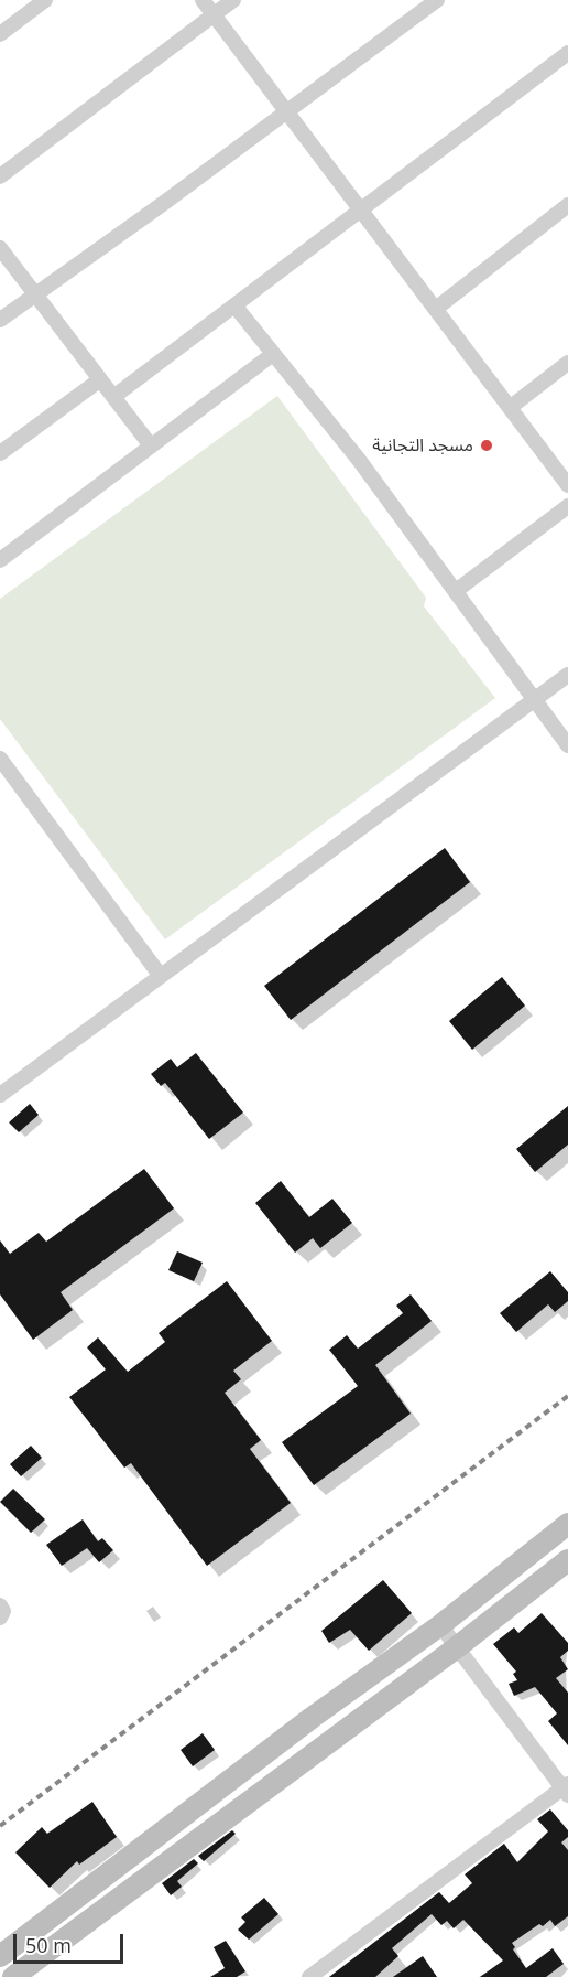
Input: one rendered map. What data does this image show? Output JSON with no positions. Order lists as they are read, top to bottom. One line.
{"places":["مسجد التجانية"],"scale_bar":"50 m"}
